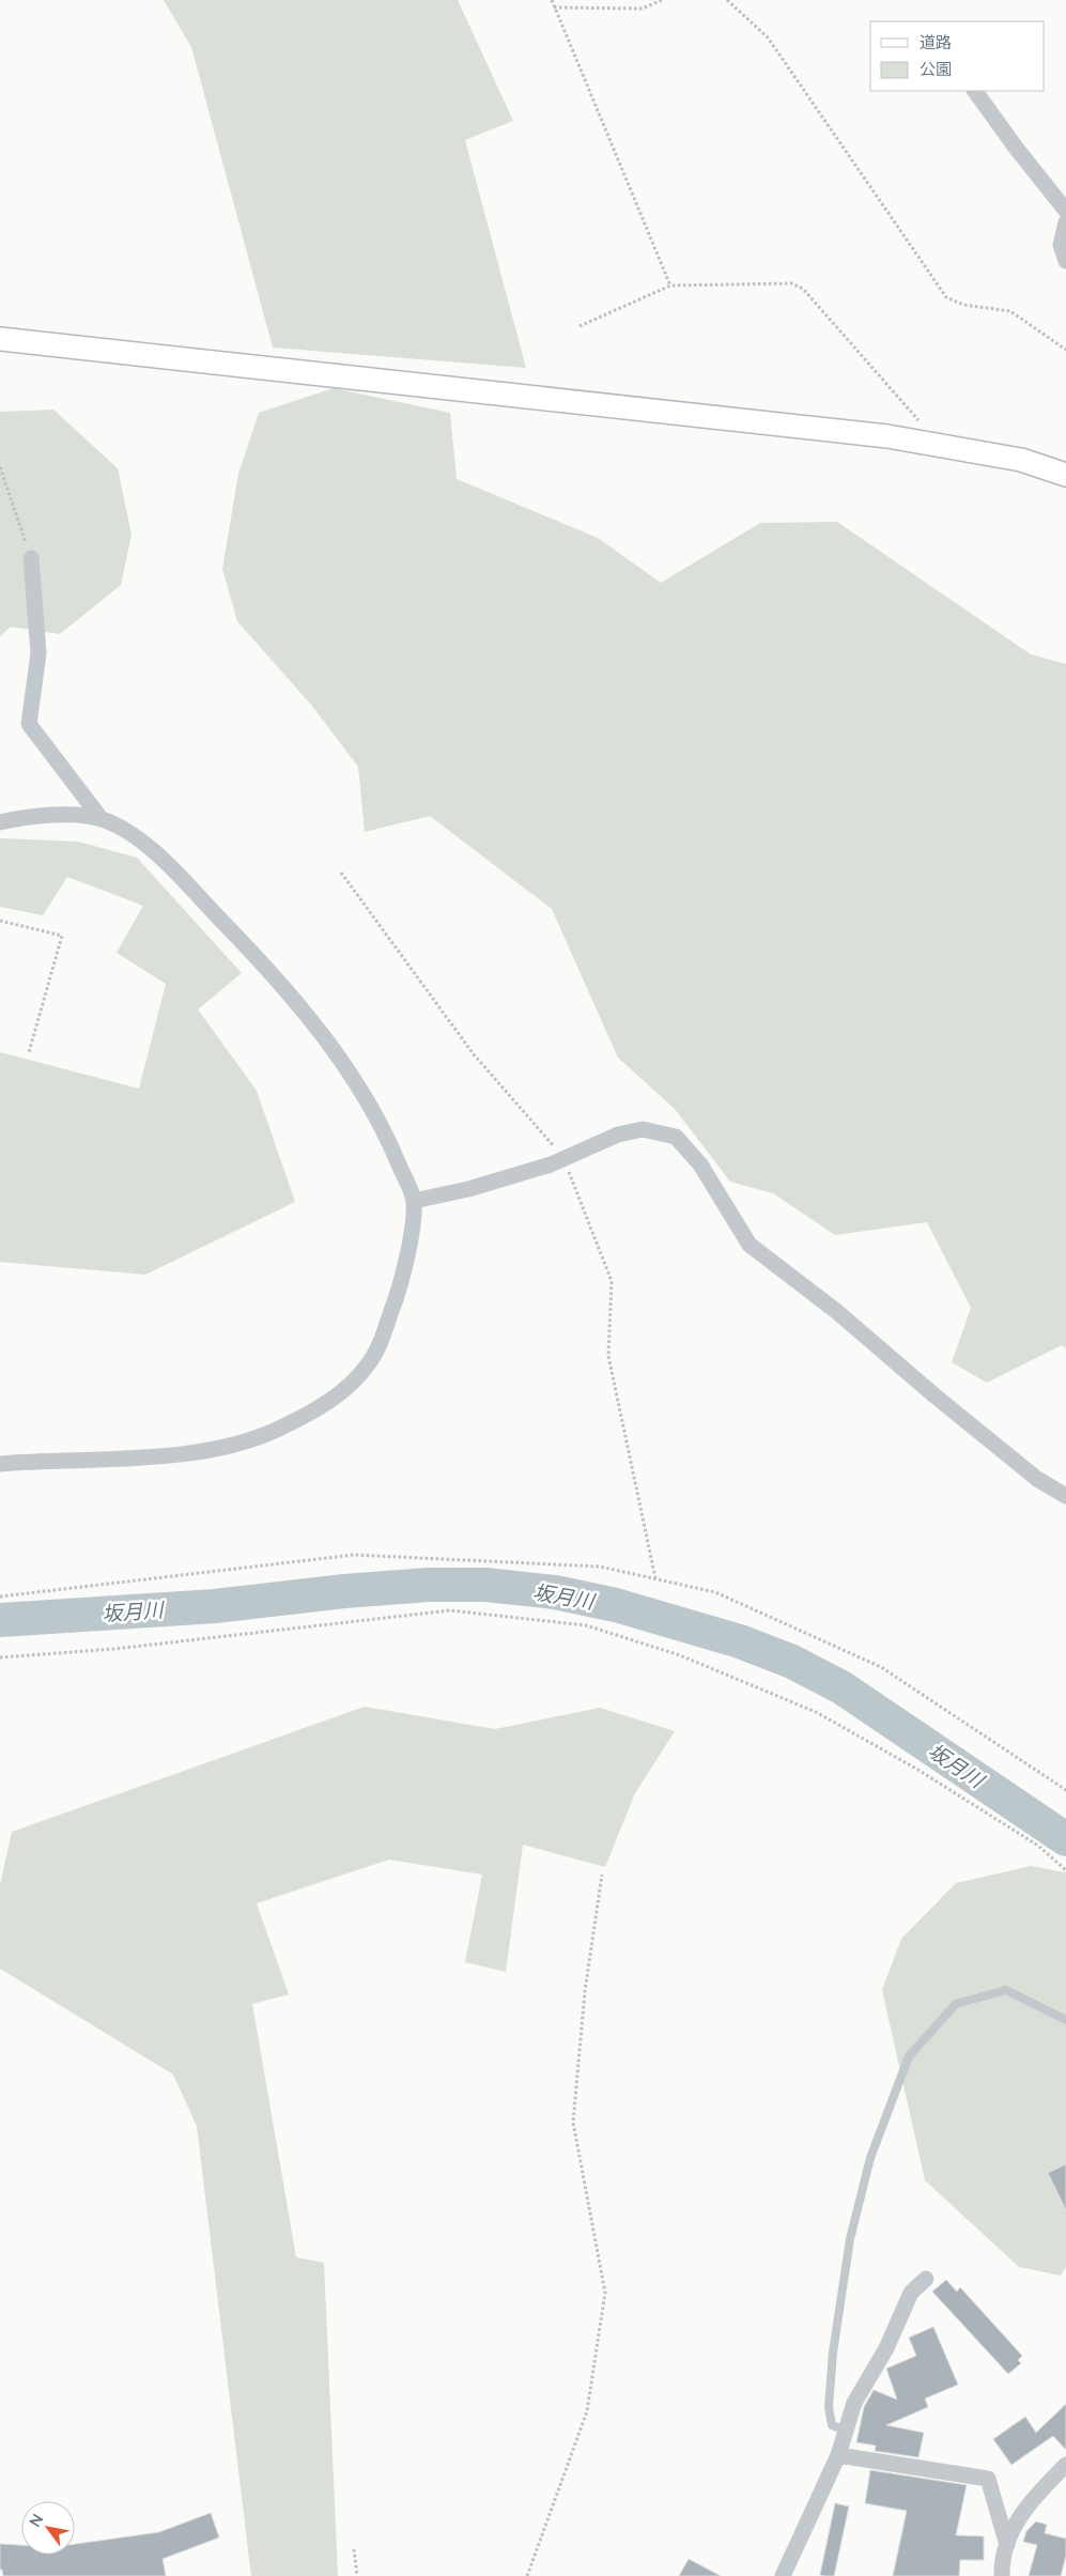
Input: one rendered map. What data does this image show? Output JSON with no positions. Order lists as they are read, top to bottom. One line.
{"water":["坂月川"],"legend":["道路","公園"],"north":"top left"}
